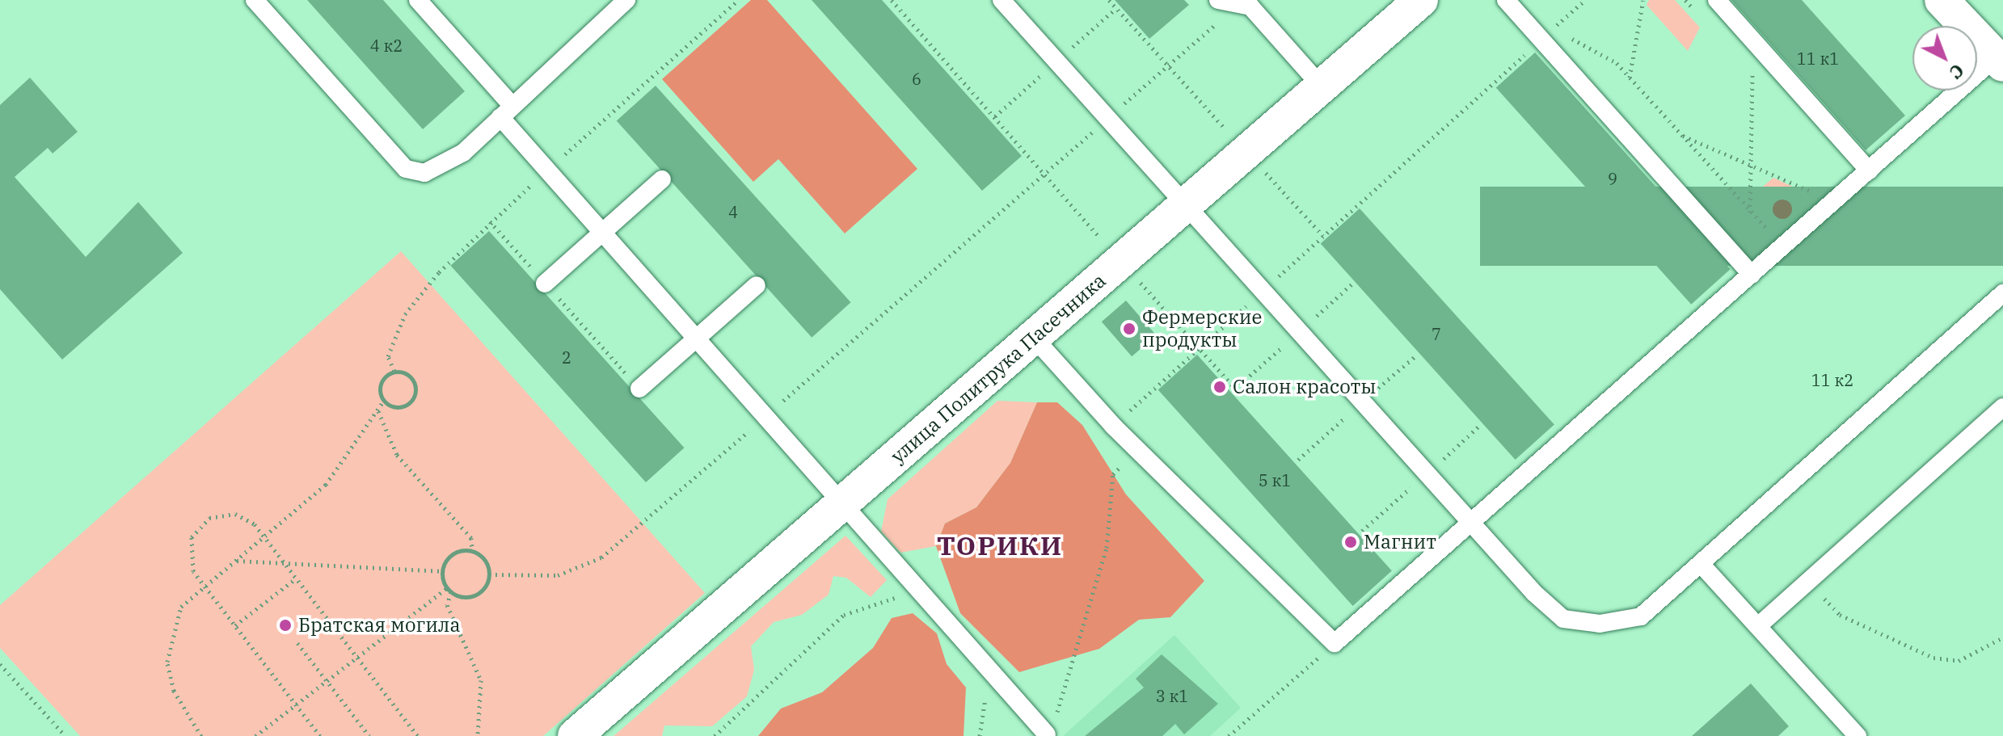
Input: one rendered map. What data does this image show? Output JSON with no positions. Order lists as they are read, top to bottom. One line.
{"streets":{"street":["улица Политрука Пасечника"]},"districts":["ТОРИКИ"],"places":["Фермерские продукты","Салон красоты","Магнит","Братская могила"],"house_numbers":["4 к2","11 к1","6","9","4","7","2","11 к2","5 к1","3 к1"],"north":"bottom right"}
